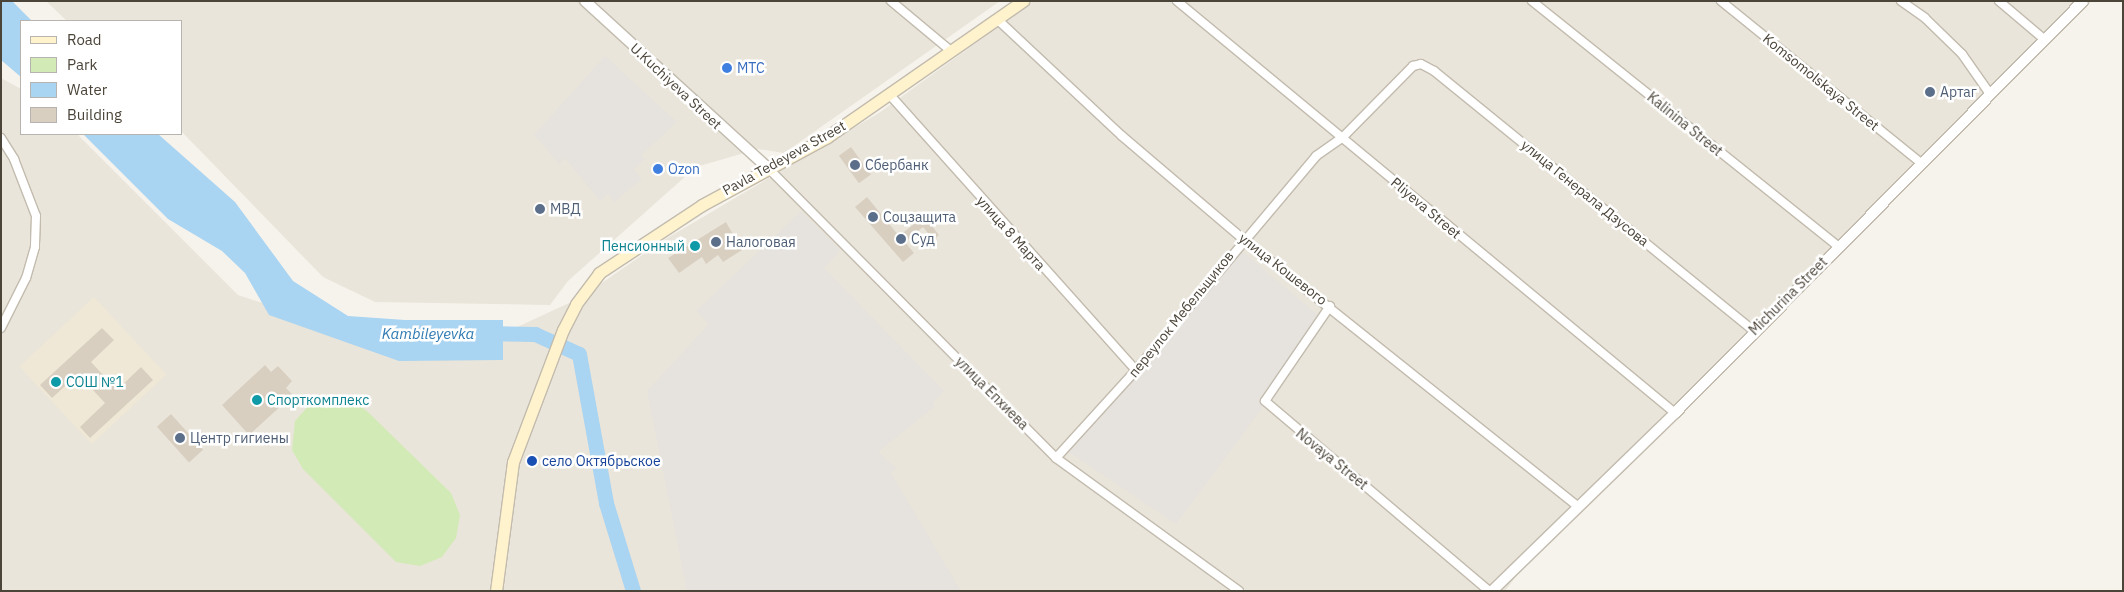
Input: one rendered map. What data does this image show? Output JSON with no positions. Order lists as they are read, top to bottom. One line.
{"streets":{"main road":["Pavla Tedeyeva Street"],"street":["Komsomolskaya Street","U.Kuchiyeva Street","Kalinina Street","улица Генерала Дзусова","Pliyeva Street","улица 8 Марта","улица Кошевого","Michurina Street","переулок Мебельщиков","улица Епхиева","Novaya Street"]},"crossings":[["Komsomolskaya Street","Michurina Street"],["U.Kuchiyeva Street","Pavla Tedeyeva Street"],["U.Kuchiyeva Street","улица Епхиева"],["Kalinina Street","Michurina Street"],["Pavla Tedeyeva Street","улица 8 Марта"],["Pavla Tedeyeva Street","улица Кошевого"],["Pavla Tedeyeva Street","улица Епхиева"],["улица Генерала Дзусова","Michurina Street"],["улица Генерала Дзусова","переулок Мебельщиков"],["Pliyeva Street","Michurina Street"],["Pliyeva Street","переулок Мебельщиков"],["улица 8 Марта","переулок Мебельщиков"],["улица Кошевого","Michurina Street"],["улица Кошевого","переулок Мебельщиков"],["улица Кошевого","Novaya Street"],["Michurina Street","Novaya Street"],["переулок Мебельщиков","улица Епхиева"]],"water":["Kambileyevka"],"places":["МТС","Артаг","Сбербанк","Ozon","МВД","Соцзащита","Суд","Налоговая","Пенсионный","СОШ №1","Спорткомплекс","Центр гигиены","село Октябрьское"],"legend":["Road","Park","Water","Building"]}
